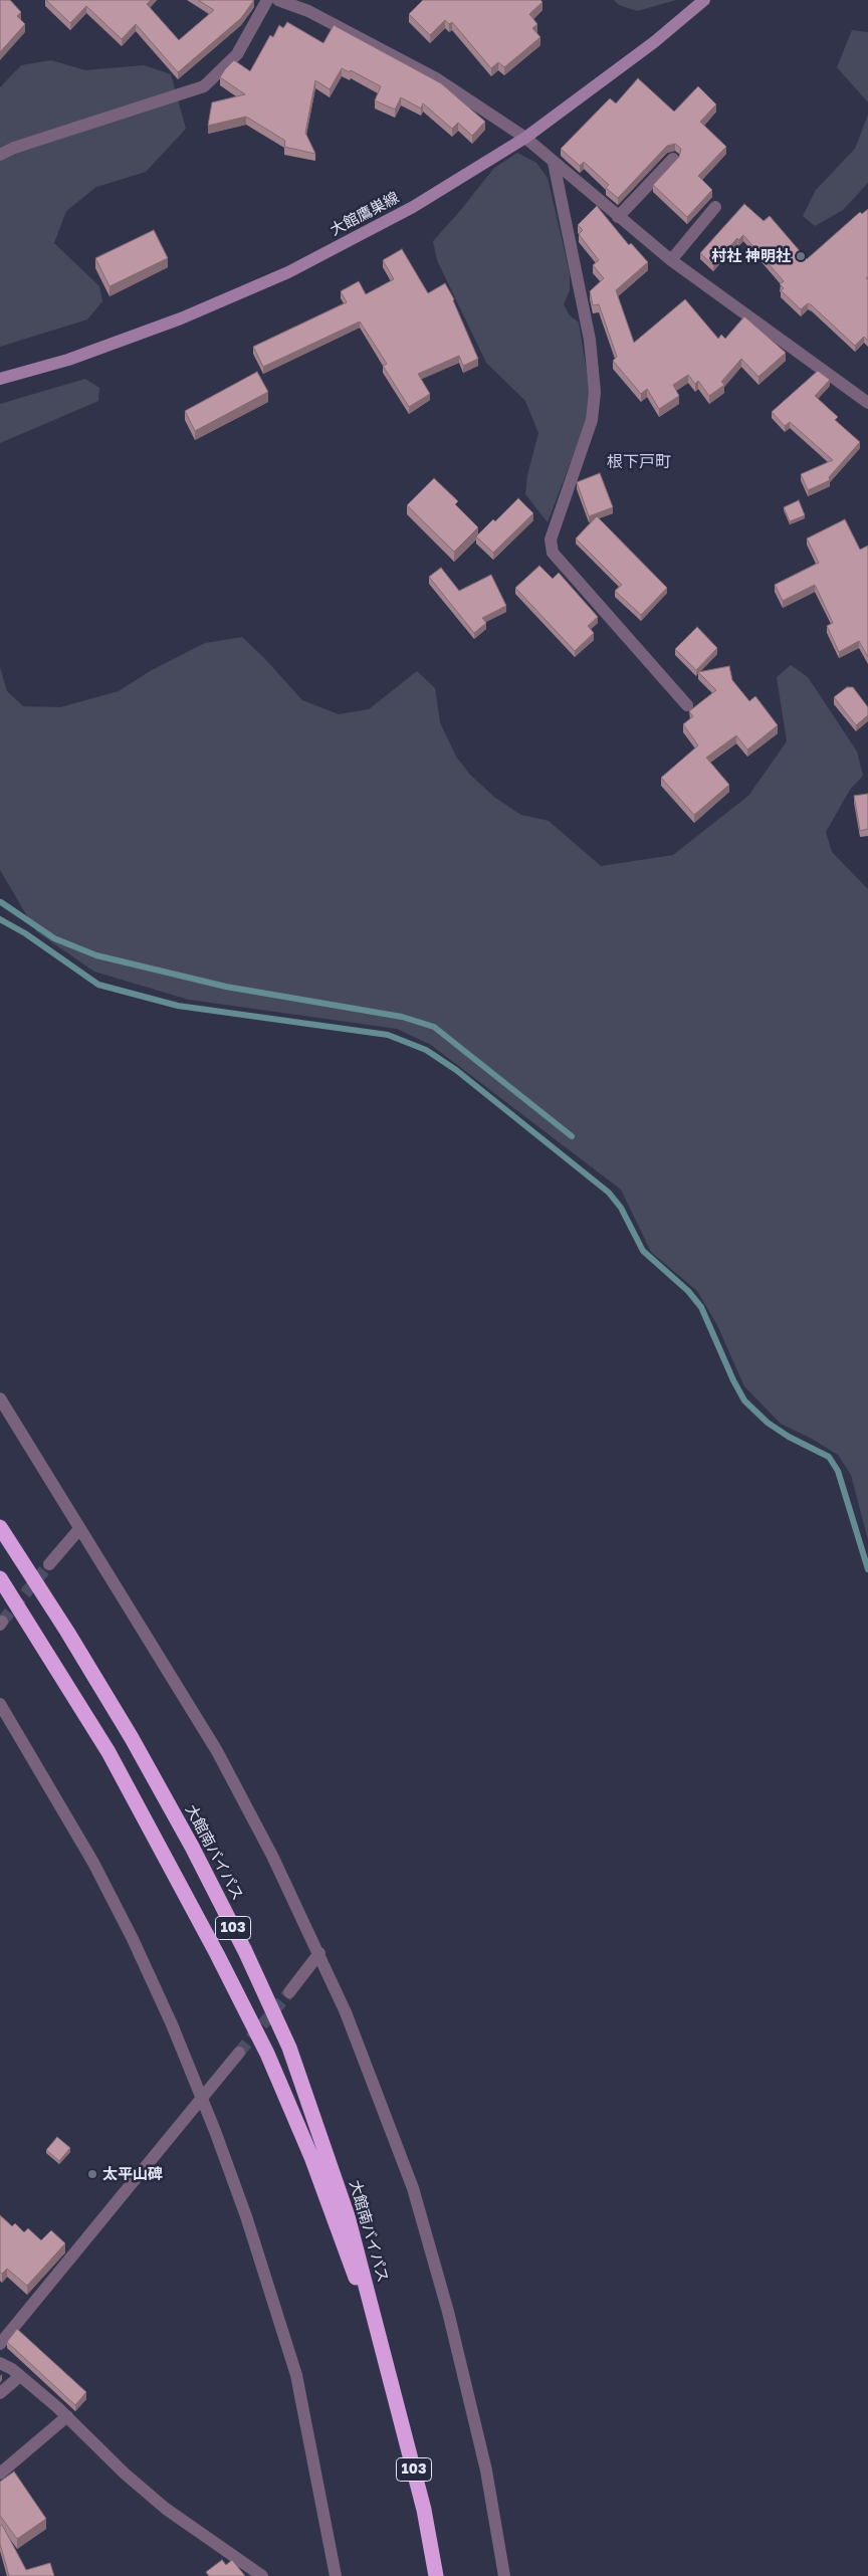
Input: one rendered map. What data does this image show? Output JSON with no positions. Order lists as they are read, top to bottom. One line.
{"streets":{"highway":["大館南バイパス","103"],"main road":["大館鷹巣線"]},"districts":["根下戸町"],"places":["村社 神明社","太平山碑"]}
